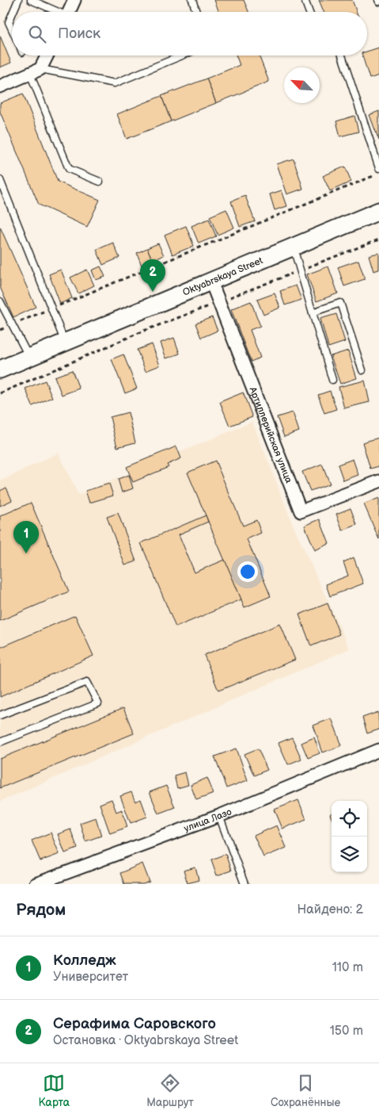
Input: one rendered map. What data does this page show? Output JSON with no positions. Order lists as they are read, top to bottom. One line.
{"streets":{"main road":["Oktyabrskaya Street"],"street":["Артиллерийская улица","улица Лазо"]},"crossings":[["Oktyabrskaya Street","Артиллерийская улица"]],"north":"top left","page":{"search":"Поиск","pins":["2","1"],"heading":["Рядом","Найдено: 2"],"list":[{"mark":"1","name":"Колледж","note":"Университет","value":"110 m"},{"mark":"2","name":"Серафима Саровского","note":"Остановка · Oktyabrskaya Street","value":"150 m"}],"nav":["Карта","Маршрут","Сохранённые"]}}
